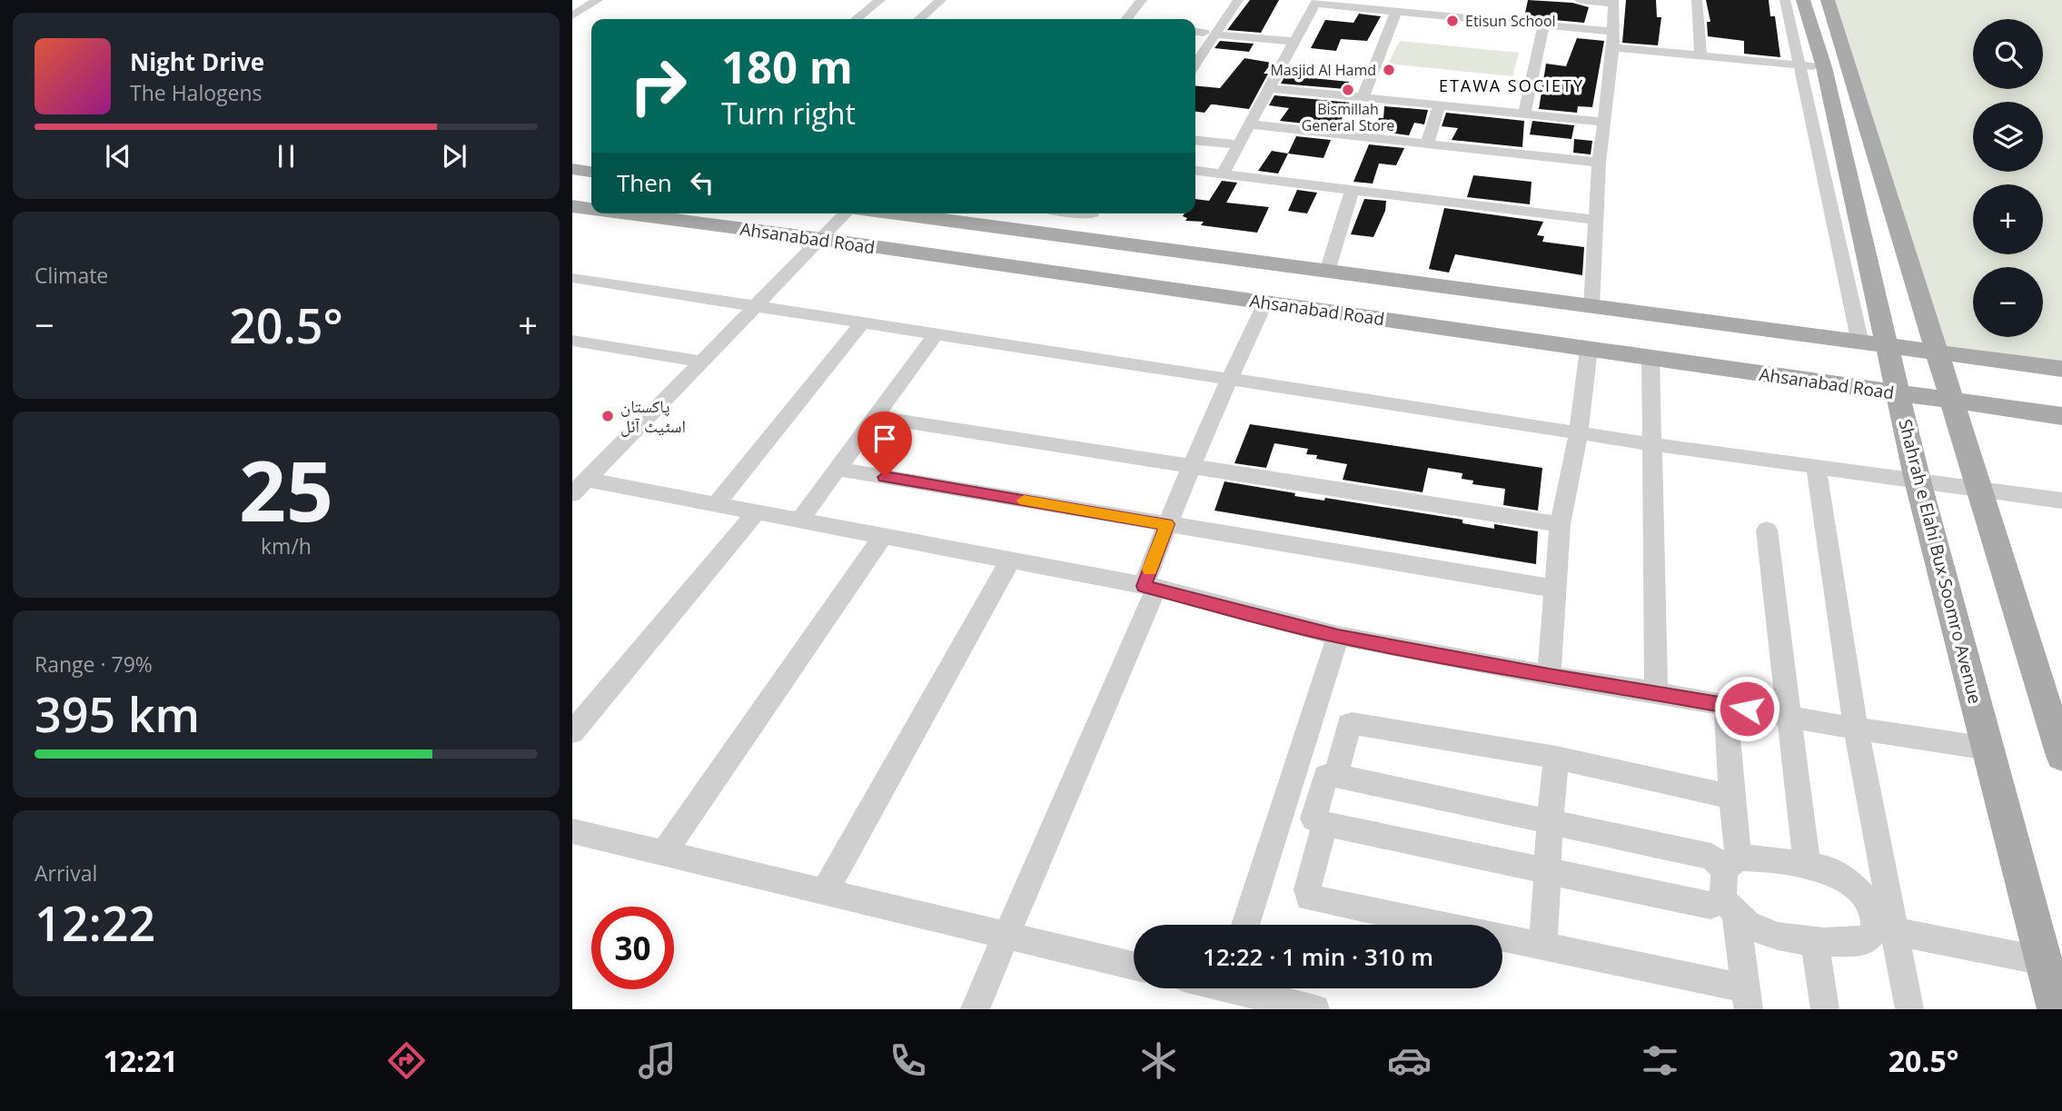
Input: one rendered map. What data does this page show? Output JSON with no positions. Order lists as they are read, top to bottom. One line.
{"streets":{"main road":["Ahsanabad Road","Shahrah e Elahi Bux Soomro Avenue"]},"crossings":[["Ahsanabad Road","Shahrah e Elahi Bux Soomro Avenue"]],"districts":["ETAWA SOCIETY"],"places":["Etisun School","Masjid Al Hamd","Bismillah General Store","پاکستان اسٹیٹ آئل"],"page":{"map_buttons":["+","−"],"turn":["180 m","Turn right"],"song":["Night Drive","The Halogens"],"then":"Then","tile":["Climate",["25","km/h"],["Range · 79%","395 km"],["Arrival","12:22"]],"heat":["−","20.5°","+"],"limit":"30","trip":"12:22 · 1 min · 310 m","tabs":["12:21","20.5°"]}}
